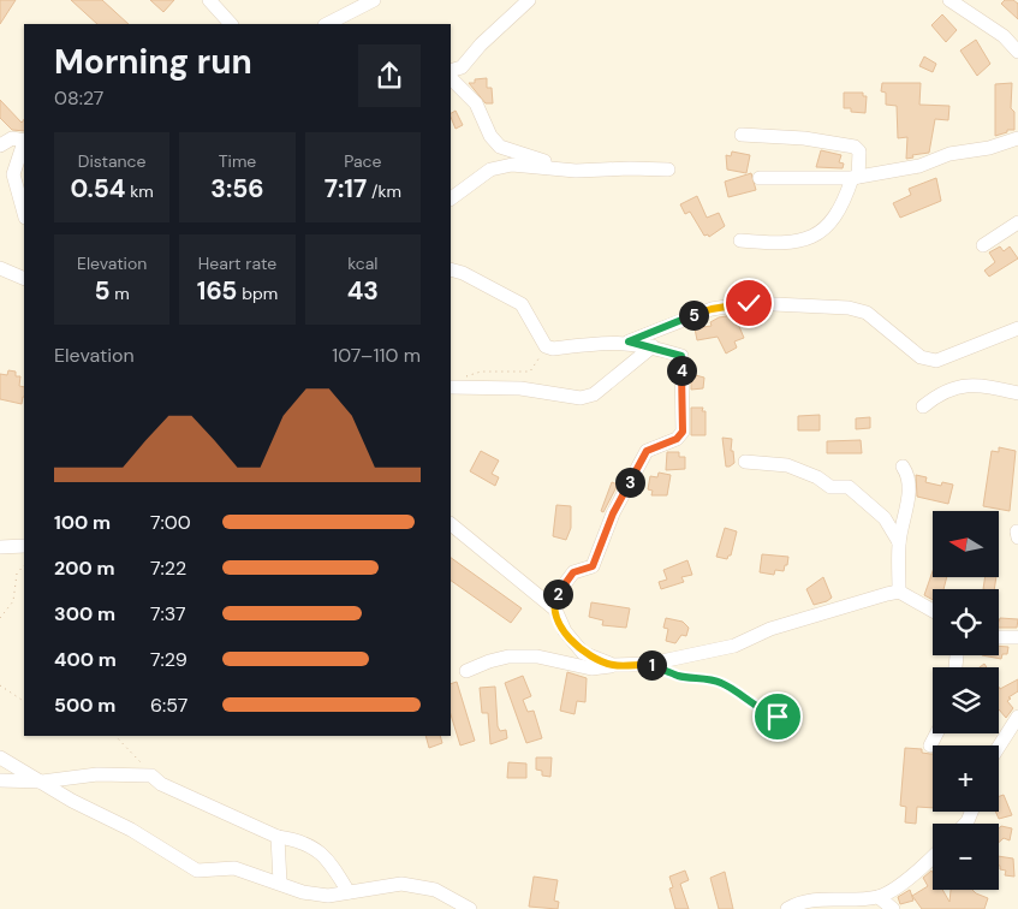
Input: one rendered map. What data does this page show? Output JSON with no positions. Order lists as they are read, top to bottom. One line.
{"north":"left","page":{"heading":["Morning run","08:27"],"stats":[["Distance","0.54 km"],["Time","3:56"],["Pace","7:17 /km"],["Elevation","5 m"],["Heart rate","165 bpm"],["kcal","43"]],"pins":["5","4","3","2","1"],"chart":["Elevation","107–110 m"],"list":[{"name":"100 m","note":"7:00"},{"name":"200 m","note":"7:22"},{"name":"300 m","note":"7:37"},{"name":"400 m","note":"7:29"},{"name":"500 m","note":"6:57"}],"map_buttons":["+","−"]}}
